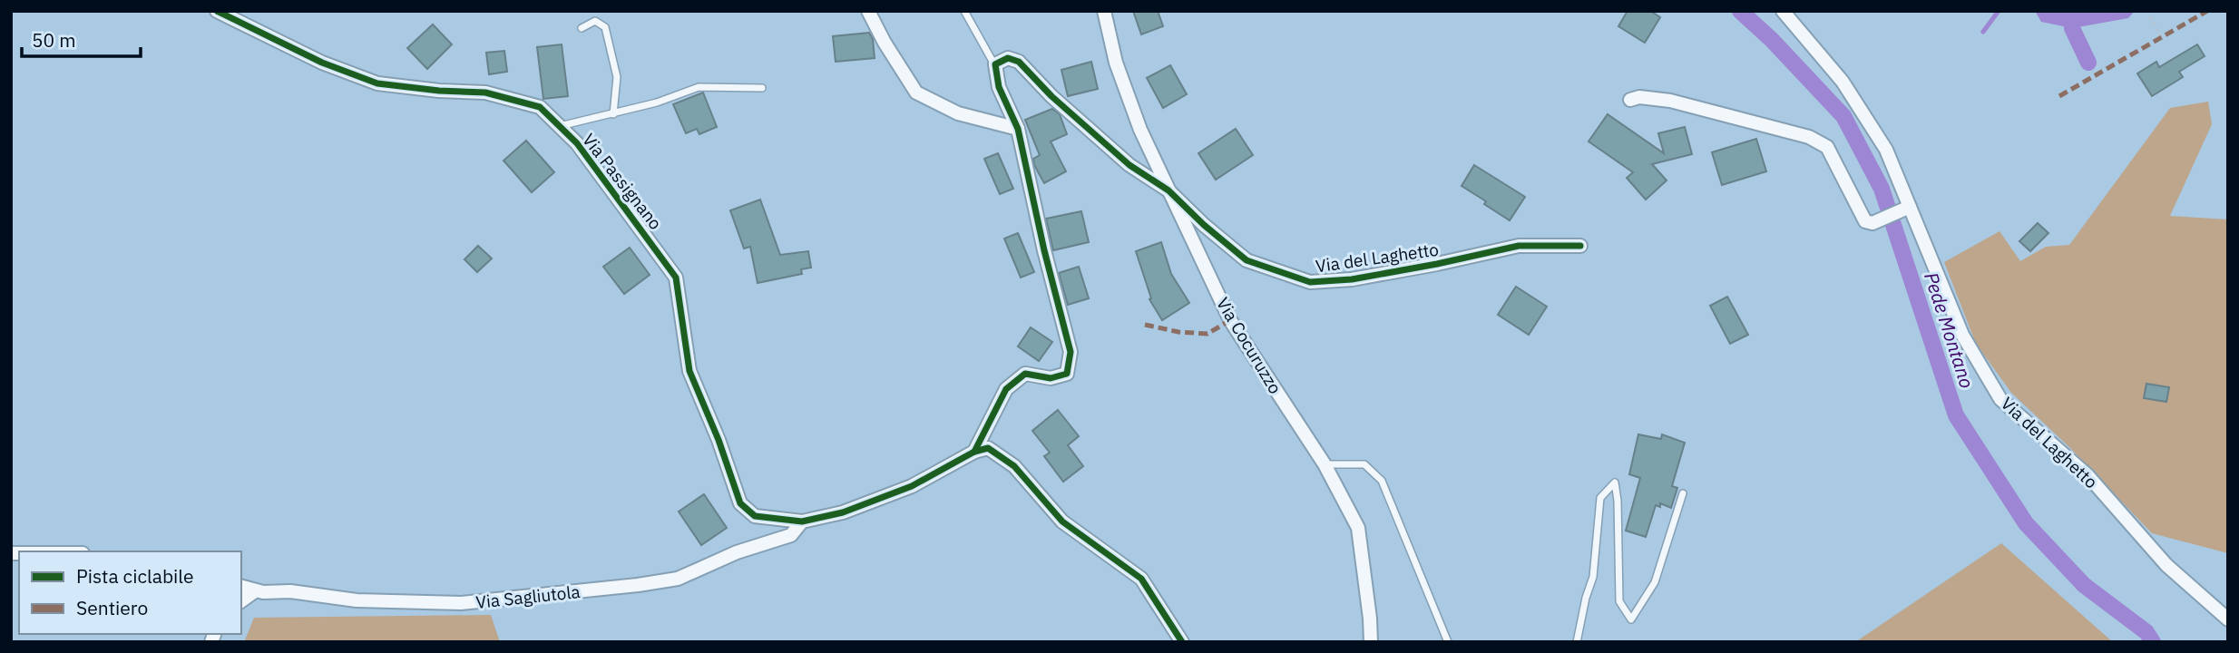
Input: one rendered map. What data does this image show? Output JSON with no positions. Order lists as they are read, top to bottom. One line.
{"streets":{"street":["Via Passignano","Via del Laghetto","Via Cocuruzzo","Via Sagliutola"]},"crossings":[["Via Passignano","Via Sagliutola"],["Via del Laghetto","Via Cocuruzzo"]],"water":["Pede Montano"],"legend":["Pista ciclabile","Sentiero"],"scale_bar":"50 m"}
